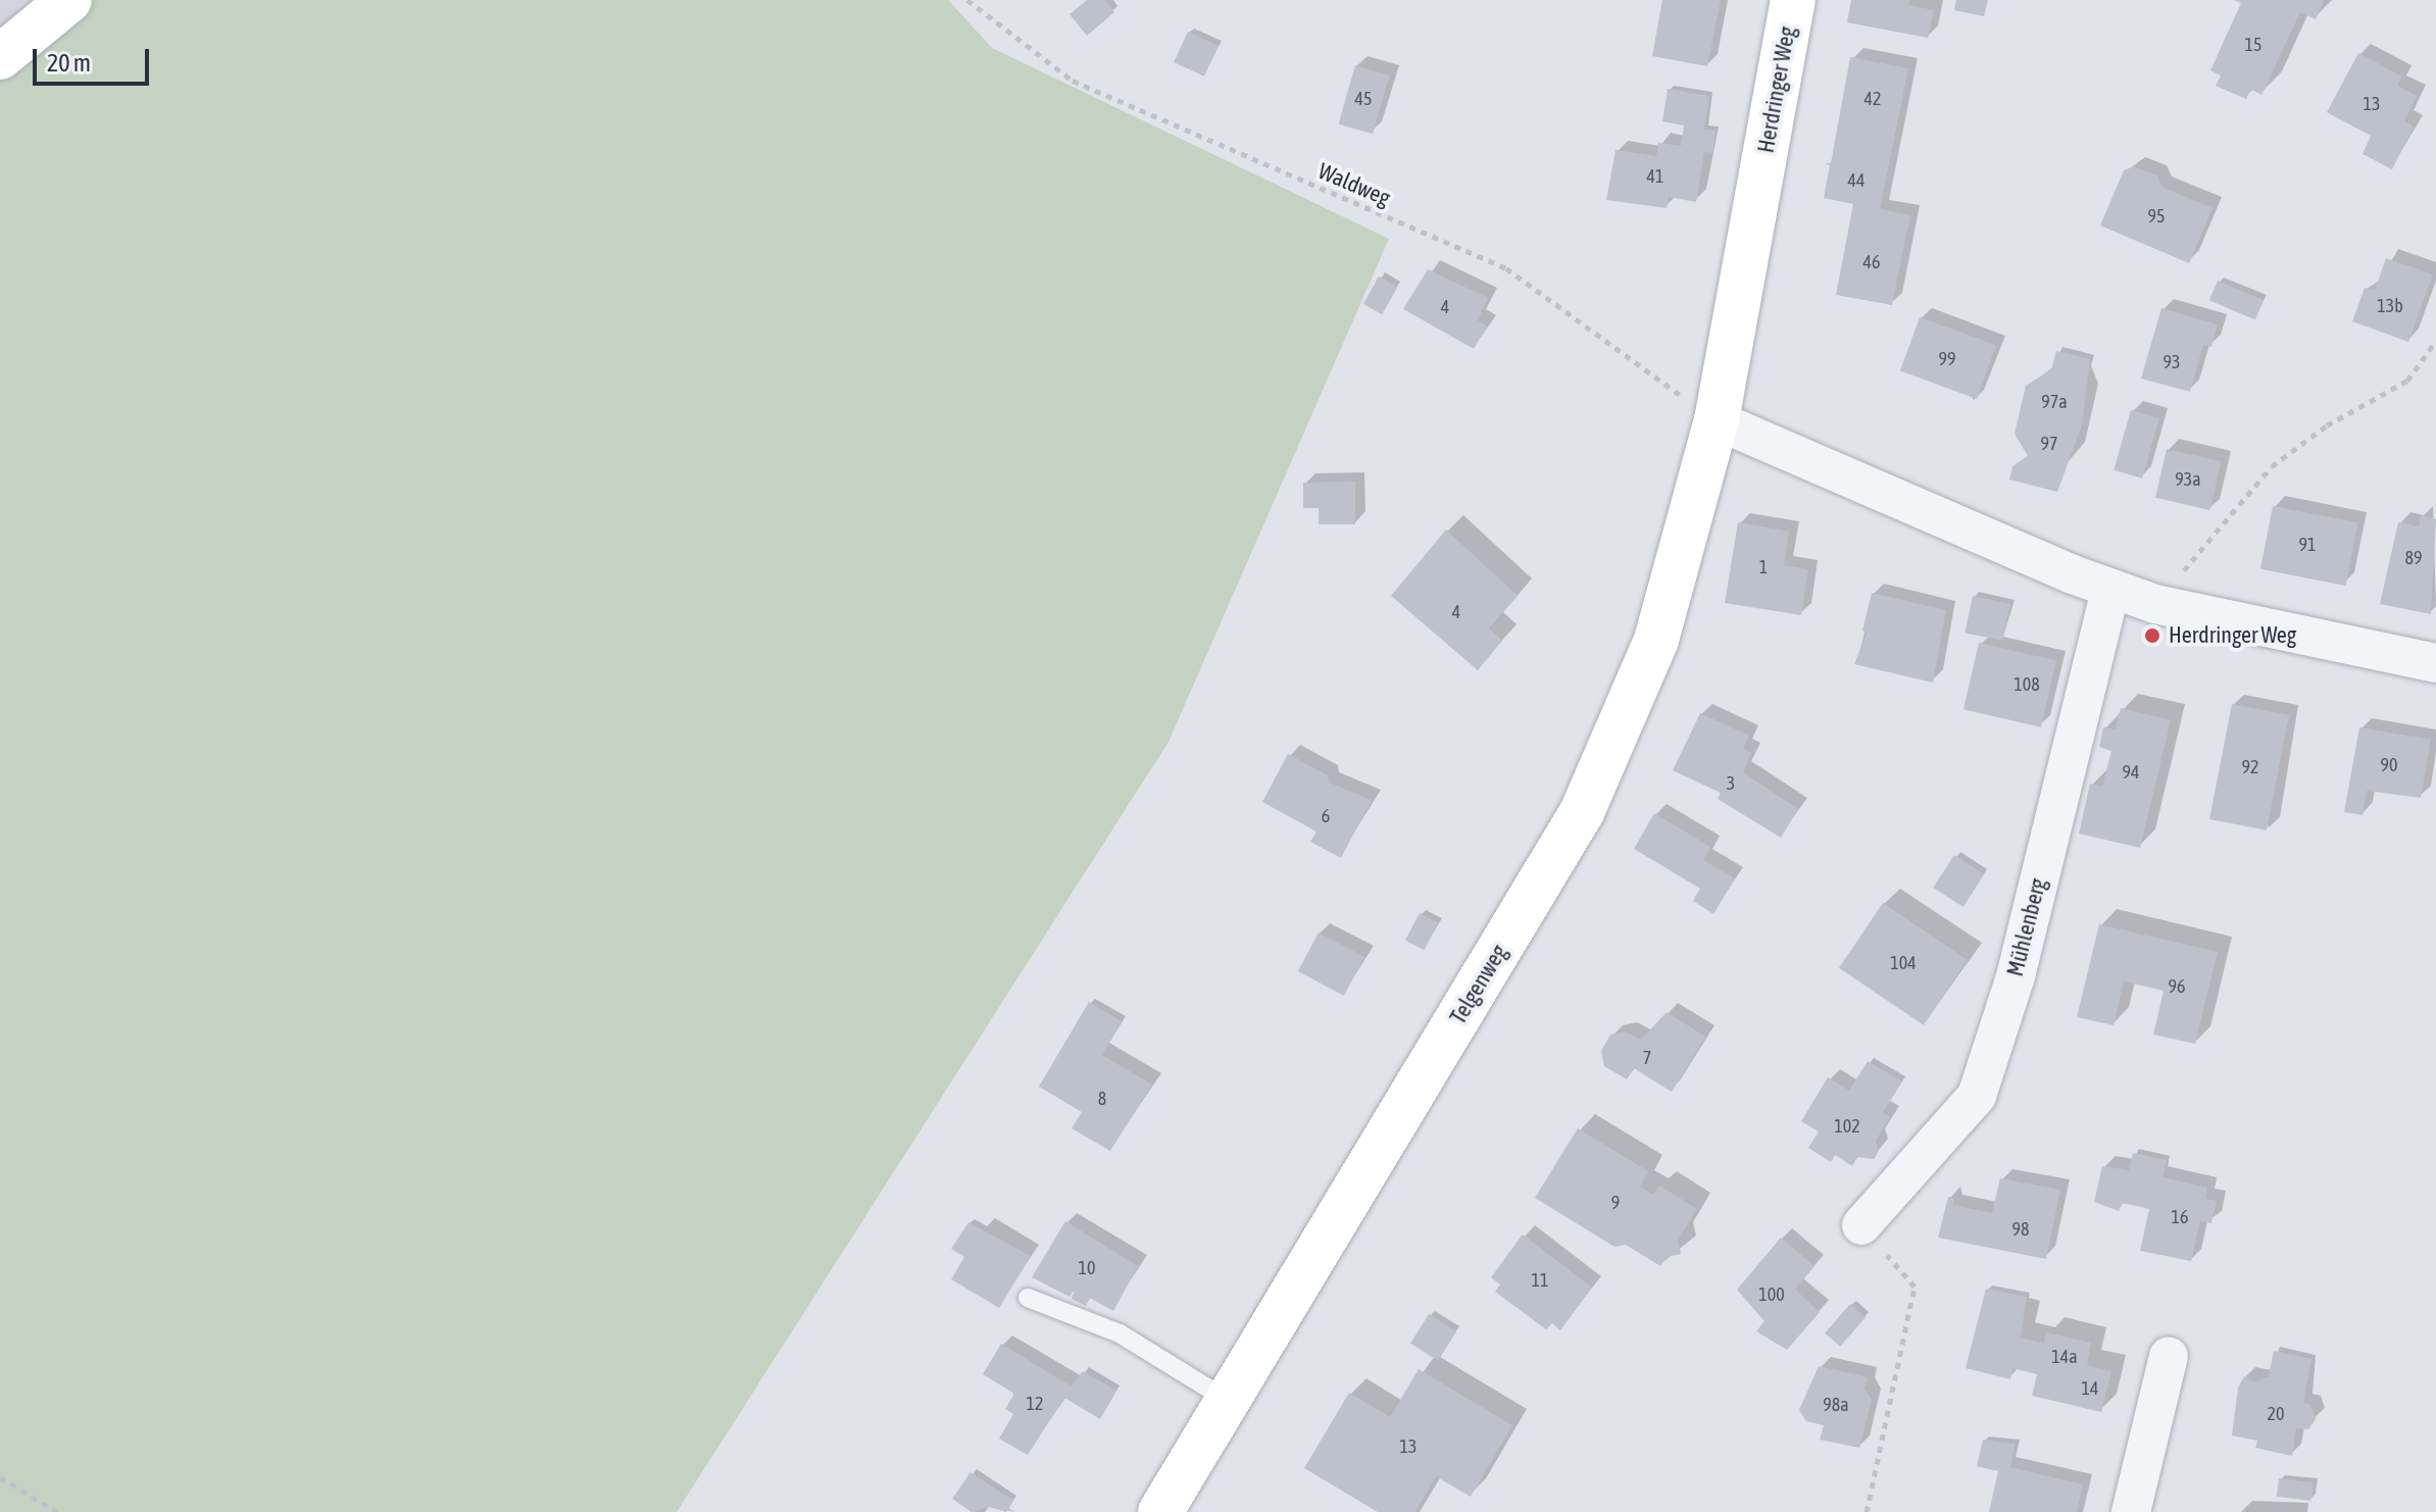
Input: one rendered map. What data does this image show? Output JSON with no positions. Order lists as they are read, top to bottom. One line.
{"streets":{"main road":["Herdringer Weg","Telgenweg"],"street":["Mühlenberg"],"path":["Waldweg"]},"crossings":[["Herdringer Weg","Waldweg"],["Herdringer Weg","Telgenweg"],["Waldweg","Telgenweg"]],"places":["Herdringer Weg"],"house_numbers":["15","45","42","13","41","44","95","46","13b","4","99","93","97a","97","93a","91","89","1","4","108","90","92","94","3","6","104","96","7","8","102","9","16","98","10","11","100","14a","14","12","98a","20","13"],"scale_bar":"20 m"}
